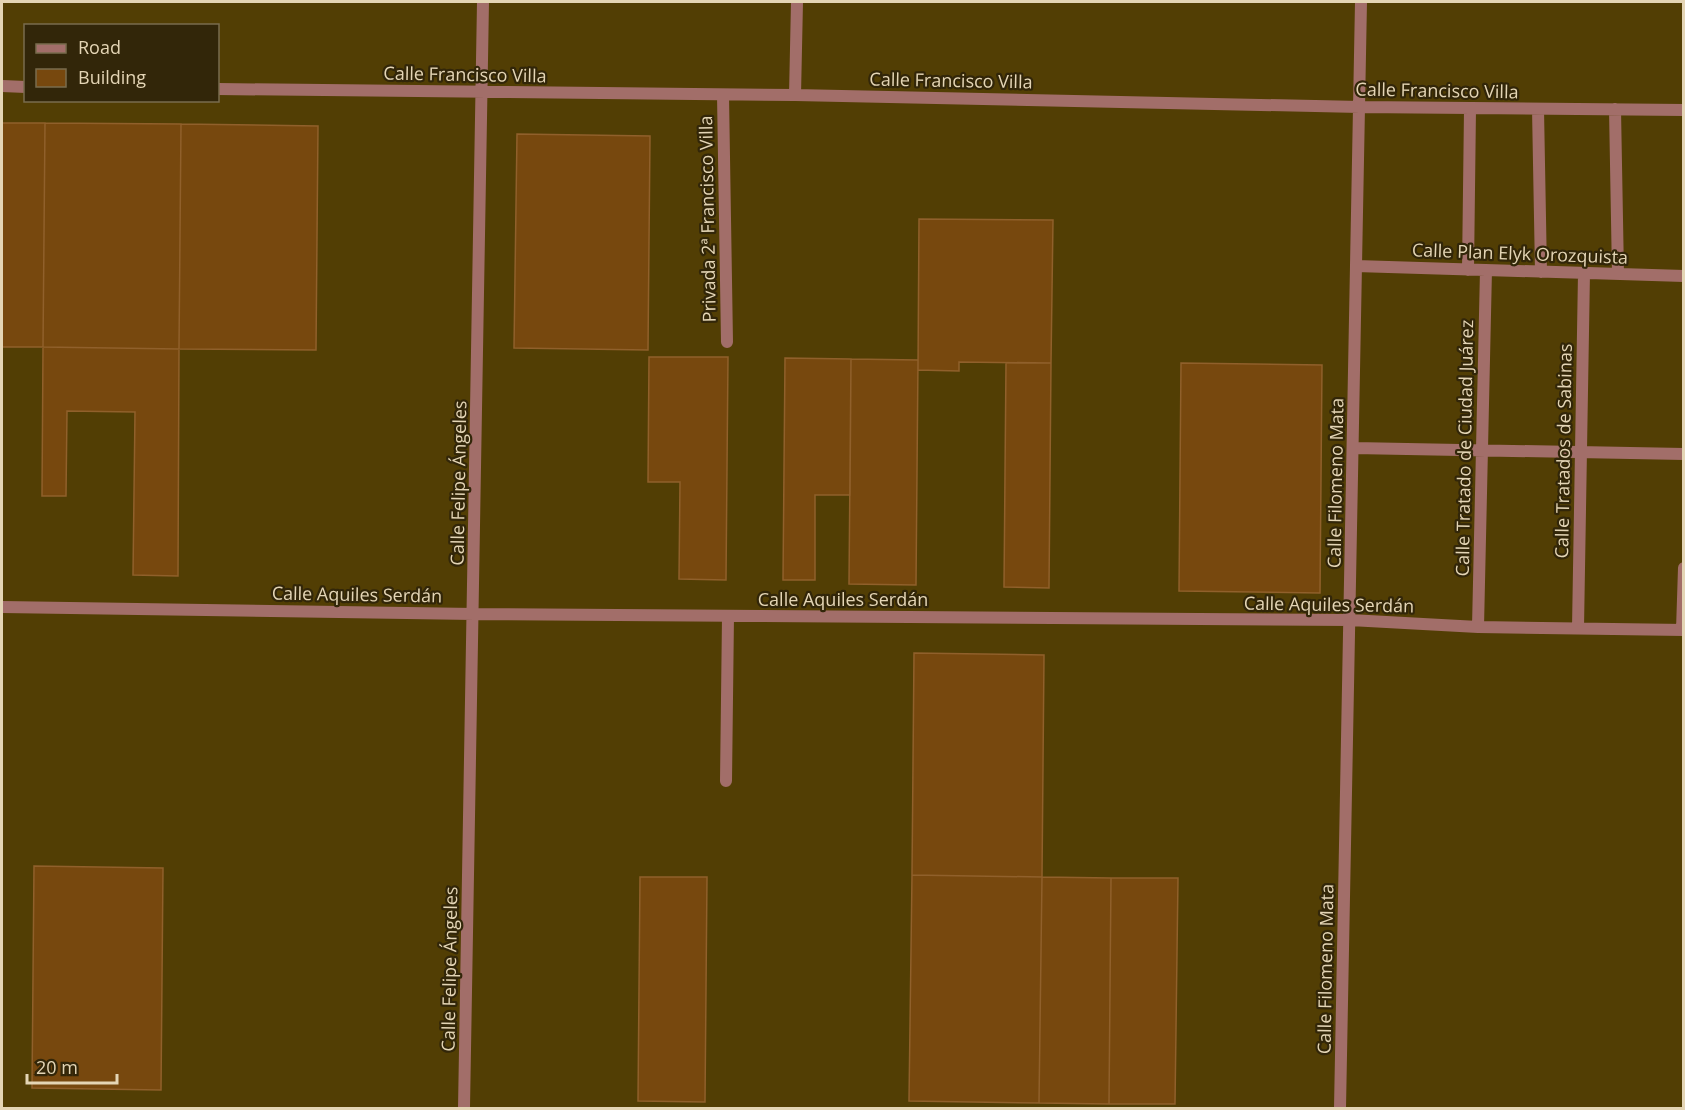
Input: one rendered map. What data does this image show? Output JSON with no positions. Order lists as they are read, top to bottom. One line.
{"streets":{"street":["Calle Francisco Villa","Privada 2ª Francisco Villa","Calle Plan Elyk Orozquista","Calle Tratado de Ciudad Juárez","Calle Tratados de Sabinas","Calle Felipe Ángeles","Calle Filomeno Mata","Calle Aquiles Serdán"]},"crossings":[["Calle Francisco Villa","Privada 2ª Francisco Villa"],["Calle Francisco Villa","Calle Felipe Ángeles"],["Calle Francisco Villa","Calle Filomeno Mata"],["Calle Plan Elyk Orozquista","Calle Tratado de Ciudad Juárez"],["Calle Plan Elyk Orozquista","Calle Tratados de Sabinas"],["Calle Plan Elyk Orozquista","Calle Filomeno Mata"],["Calle Tratado de Ciudad Juárez","Calle Aquiles Serdán"],["Calle Tratados de Sabinas","Calle Aquiles Serdán"],["Calle Felipe Ángeles","Calle Aquiles Serdán"],["Calle Filomeno Mata","Calle Aquiles Serdán"]],"legend":["Road","Building"],"scale_bar":"20 m"}
